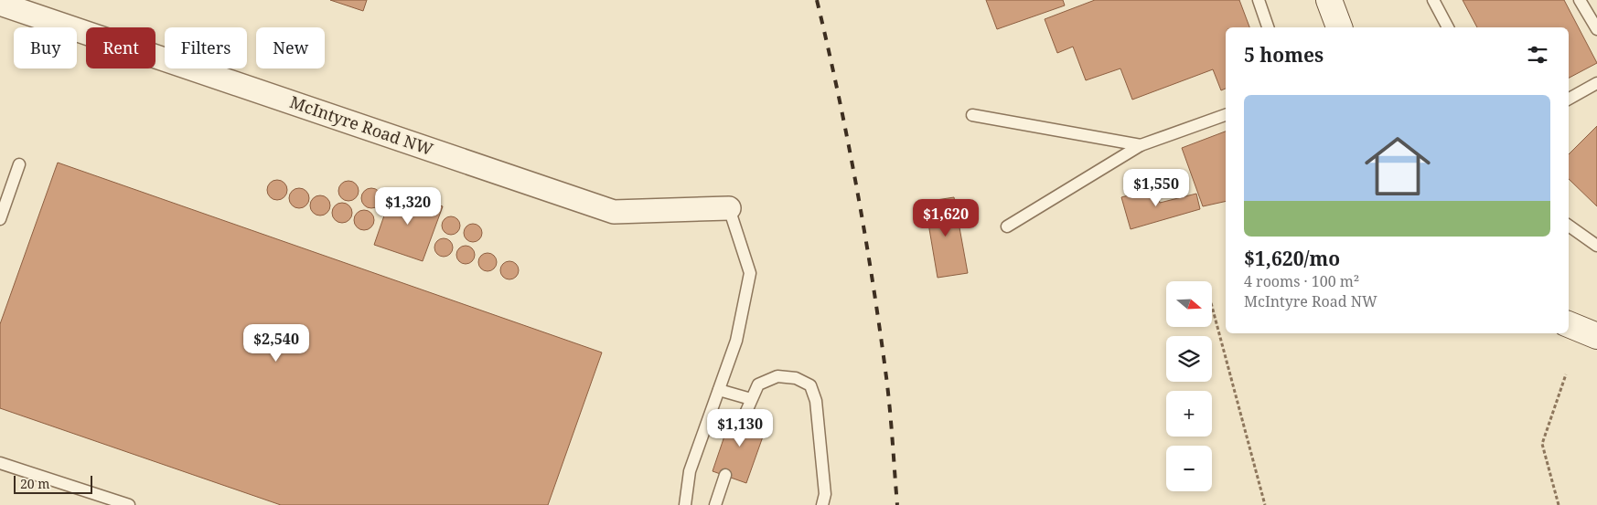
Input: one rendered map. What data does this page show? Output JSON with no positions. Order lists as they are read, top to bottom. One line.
{"streets":{"street":["McIntyre Road NW"]},"scale_bar":"20 m","north":"right","page":{"chip":["Buy","Rent","Filters","New"],"heading":"5 homes","list":[{"name":"$1,620/mo","note":"4 rooms · 100 m² · McIntyre Road NW"}],"price":["$1,550","$1,320","$1,620","$2,540","$1,130"],"map_buttons":["+","−"],"scale":"20 m"}}
